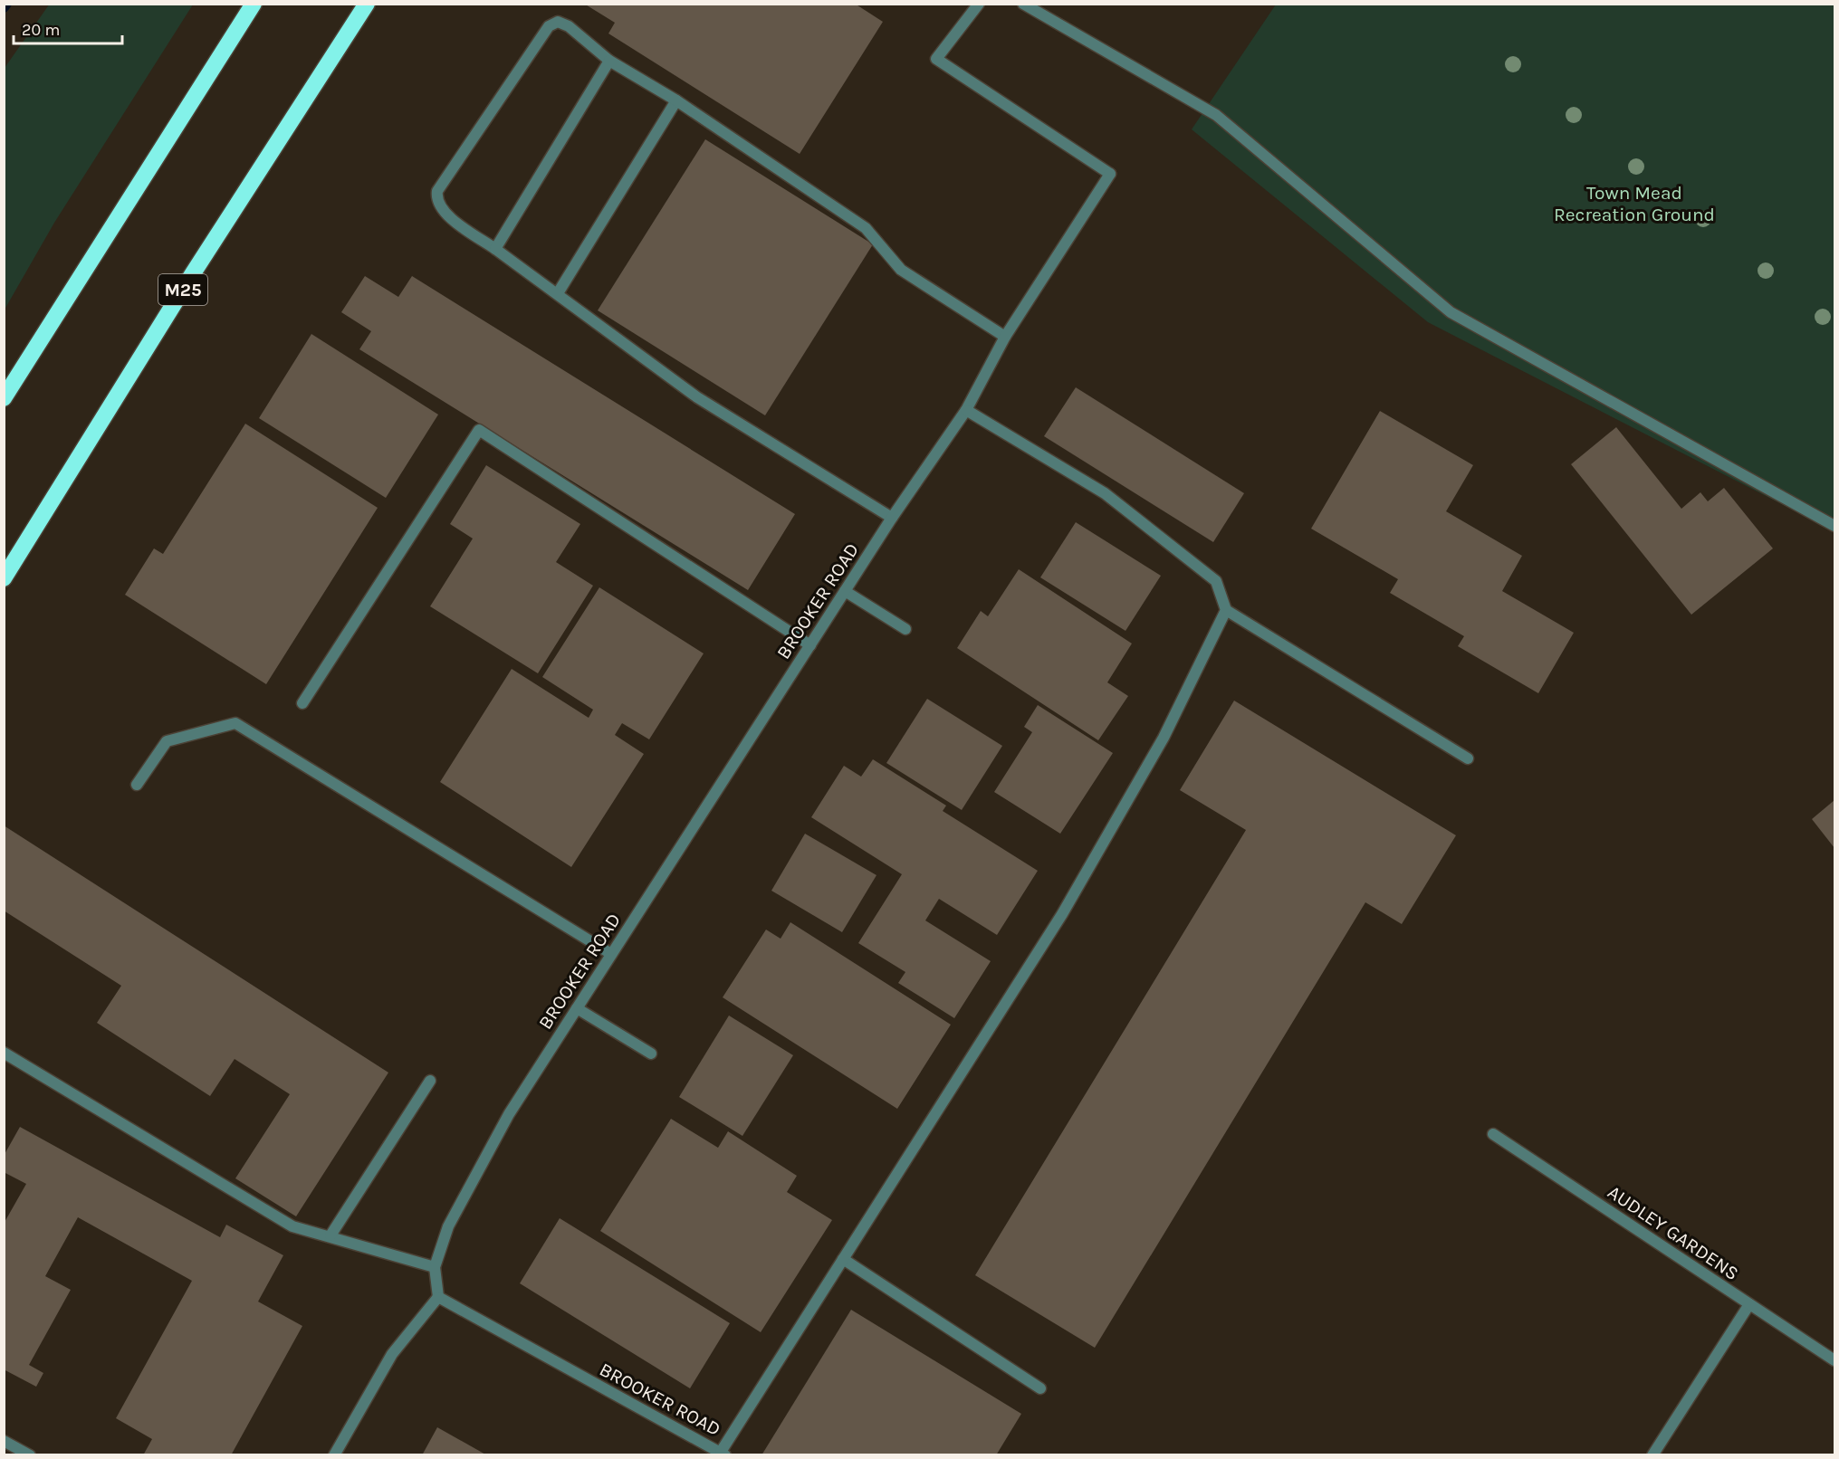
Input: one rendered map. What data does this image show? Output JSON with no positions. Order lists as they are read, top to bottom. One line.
{"streets":{"highway":["M25"],"street":["BROOKER ROAD","AUDLEY GARDENS"]},"parks":["Town Mead Recreation Ground"],"scale_bar":"20 m"}
